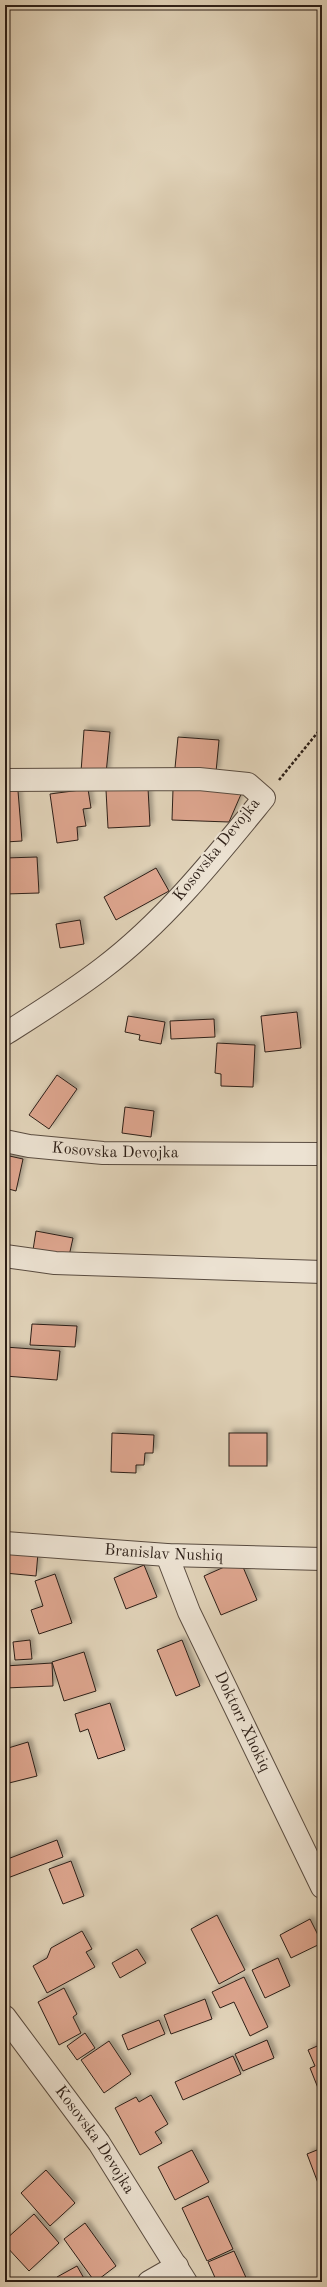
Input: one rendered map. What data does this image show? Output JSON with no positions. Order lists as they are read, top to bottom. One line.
{"streets":{"street":["Kosovska Devojka","Branislav Nushiq","Doktorr Xhokiq"]},"crossings":[["Branislav Nushiq","Doktorr Xhokiq"]]}
